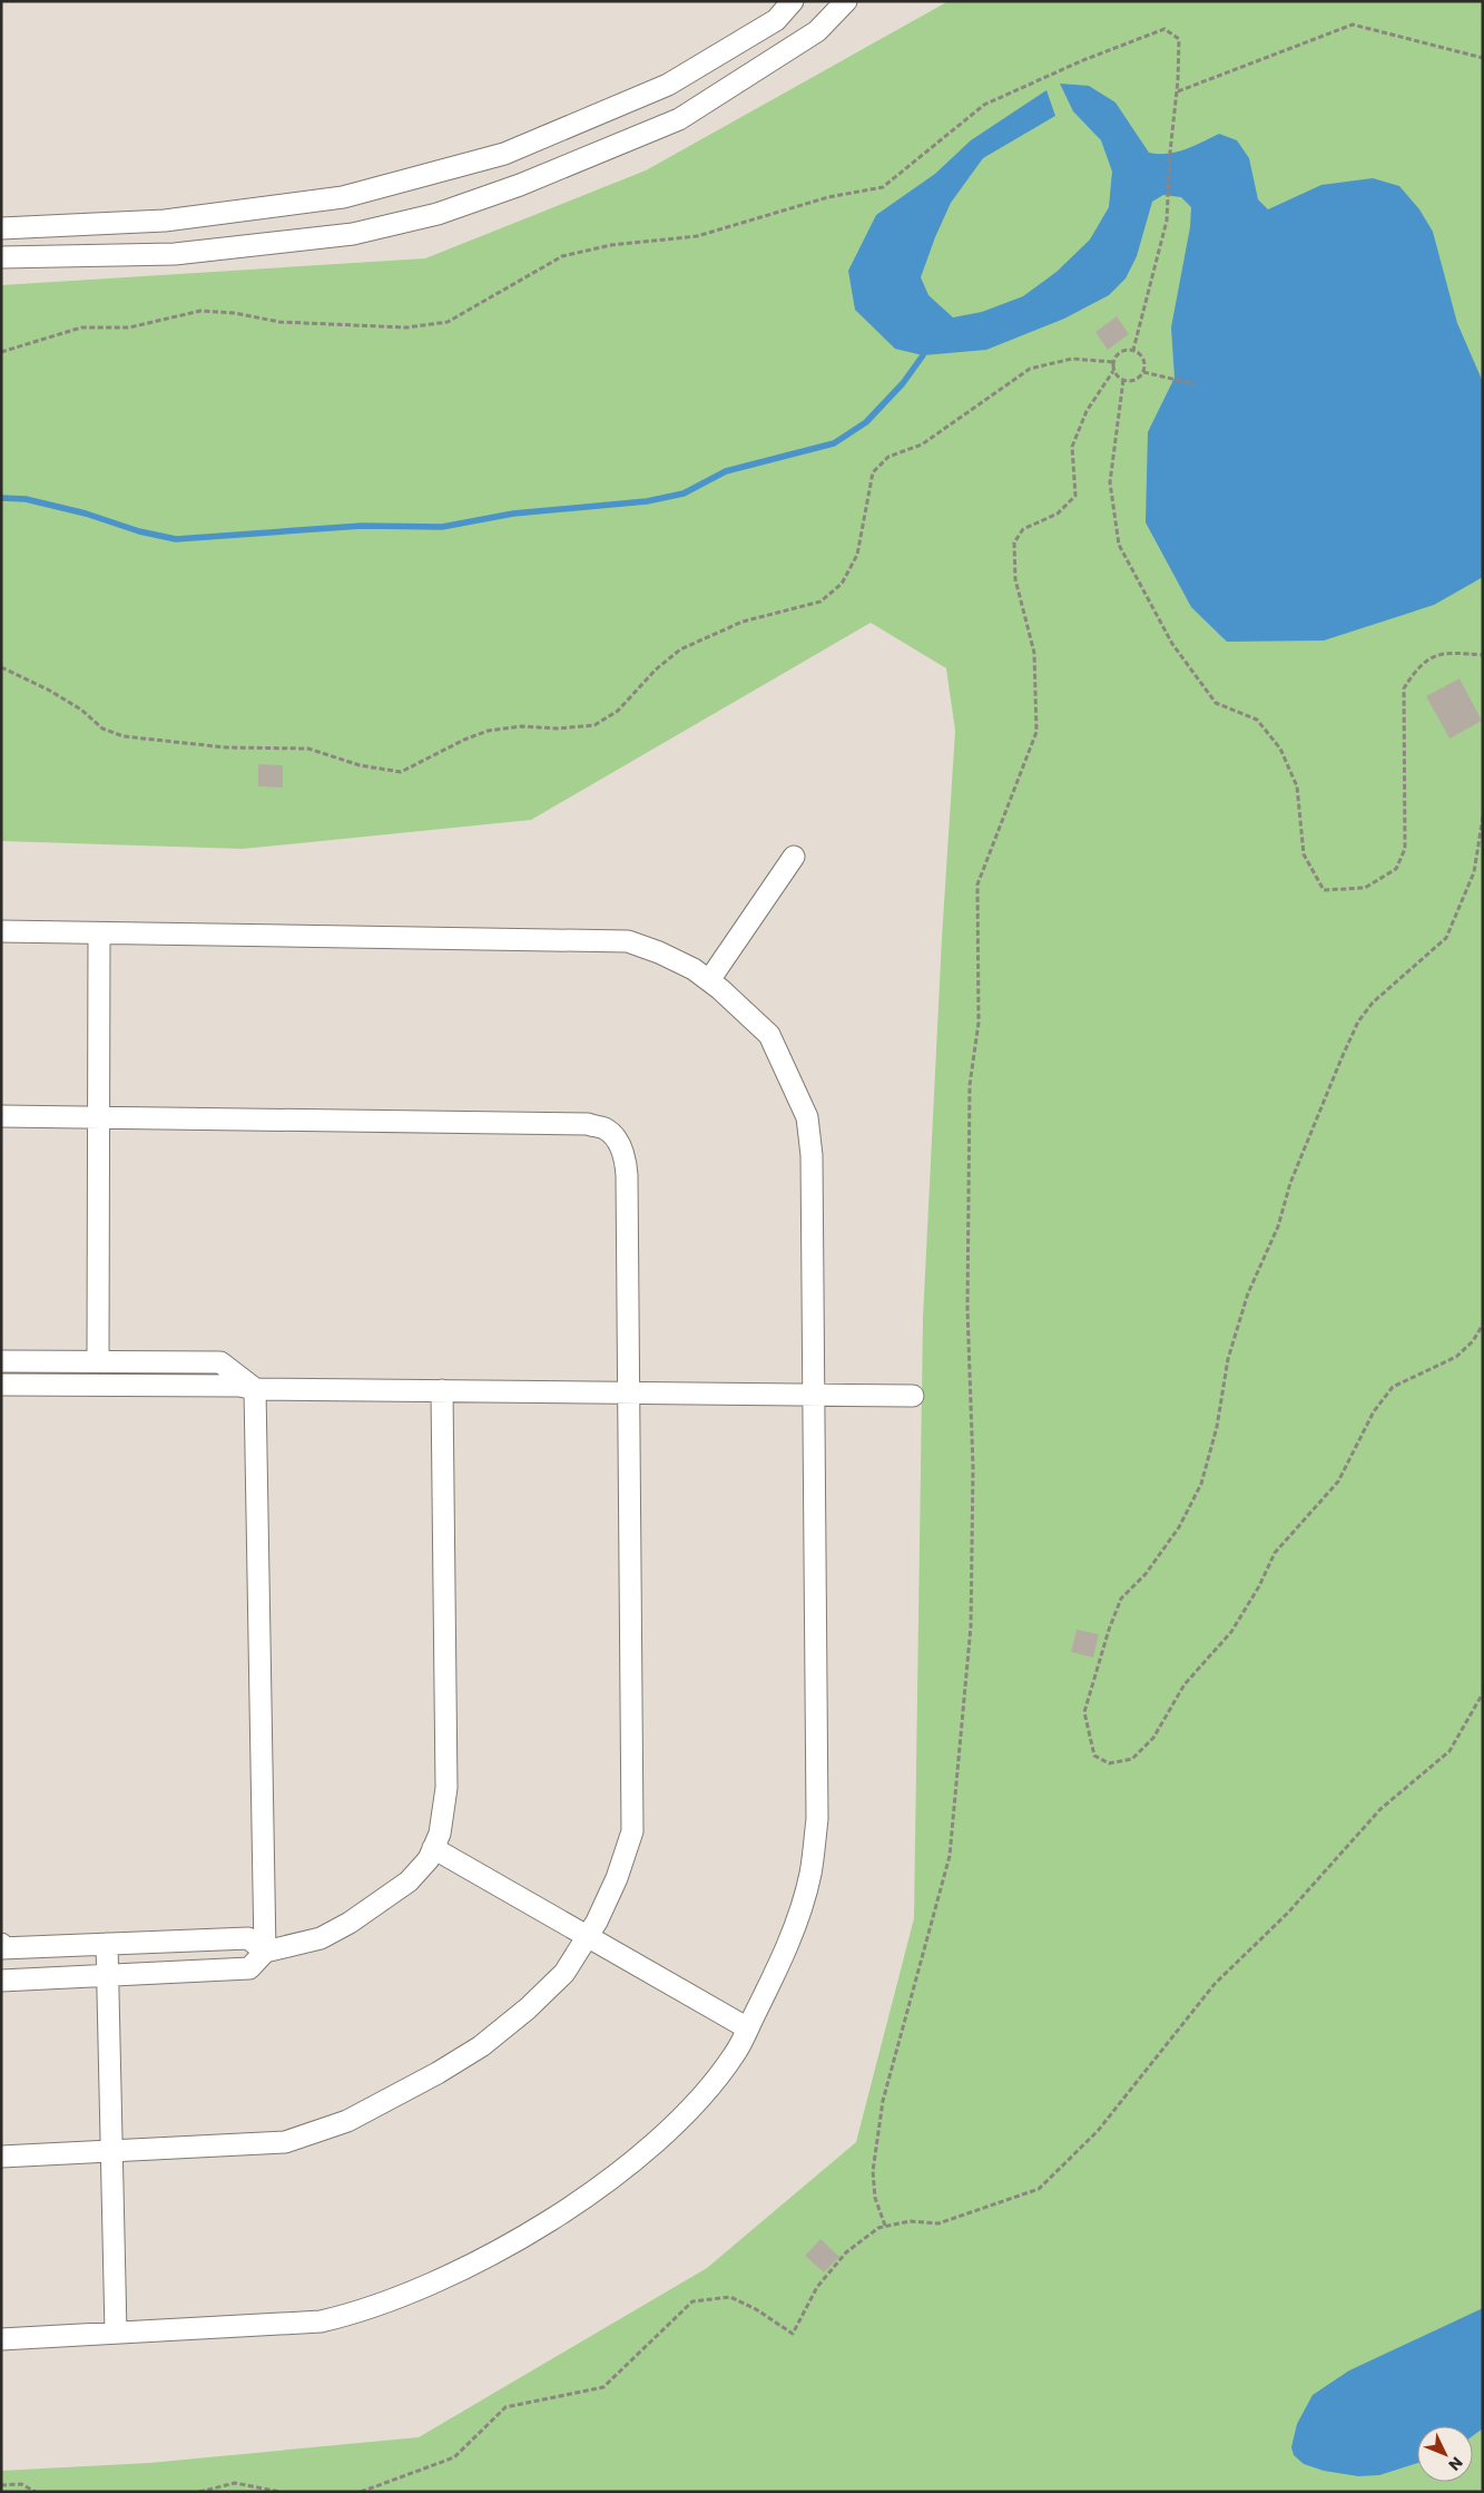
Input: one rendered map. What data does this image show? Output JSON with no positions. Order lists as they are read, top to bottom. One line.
{"north":"bottom right"}
